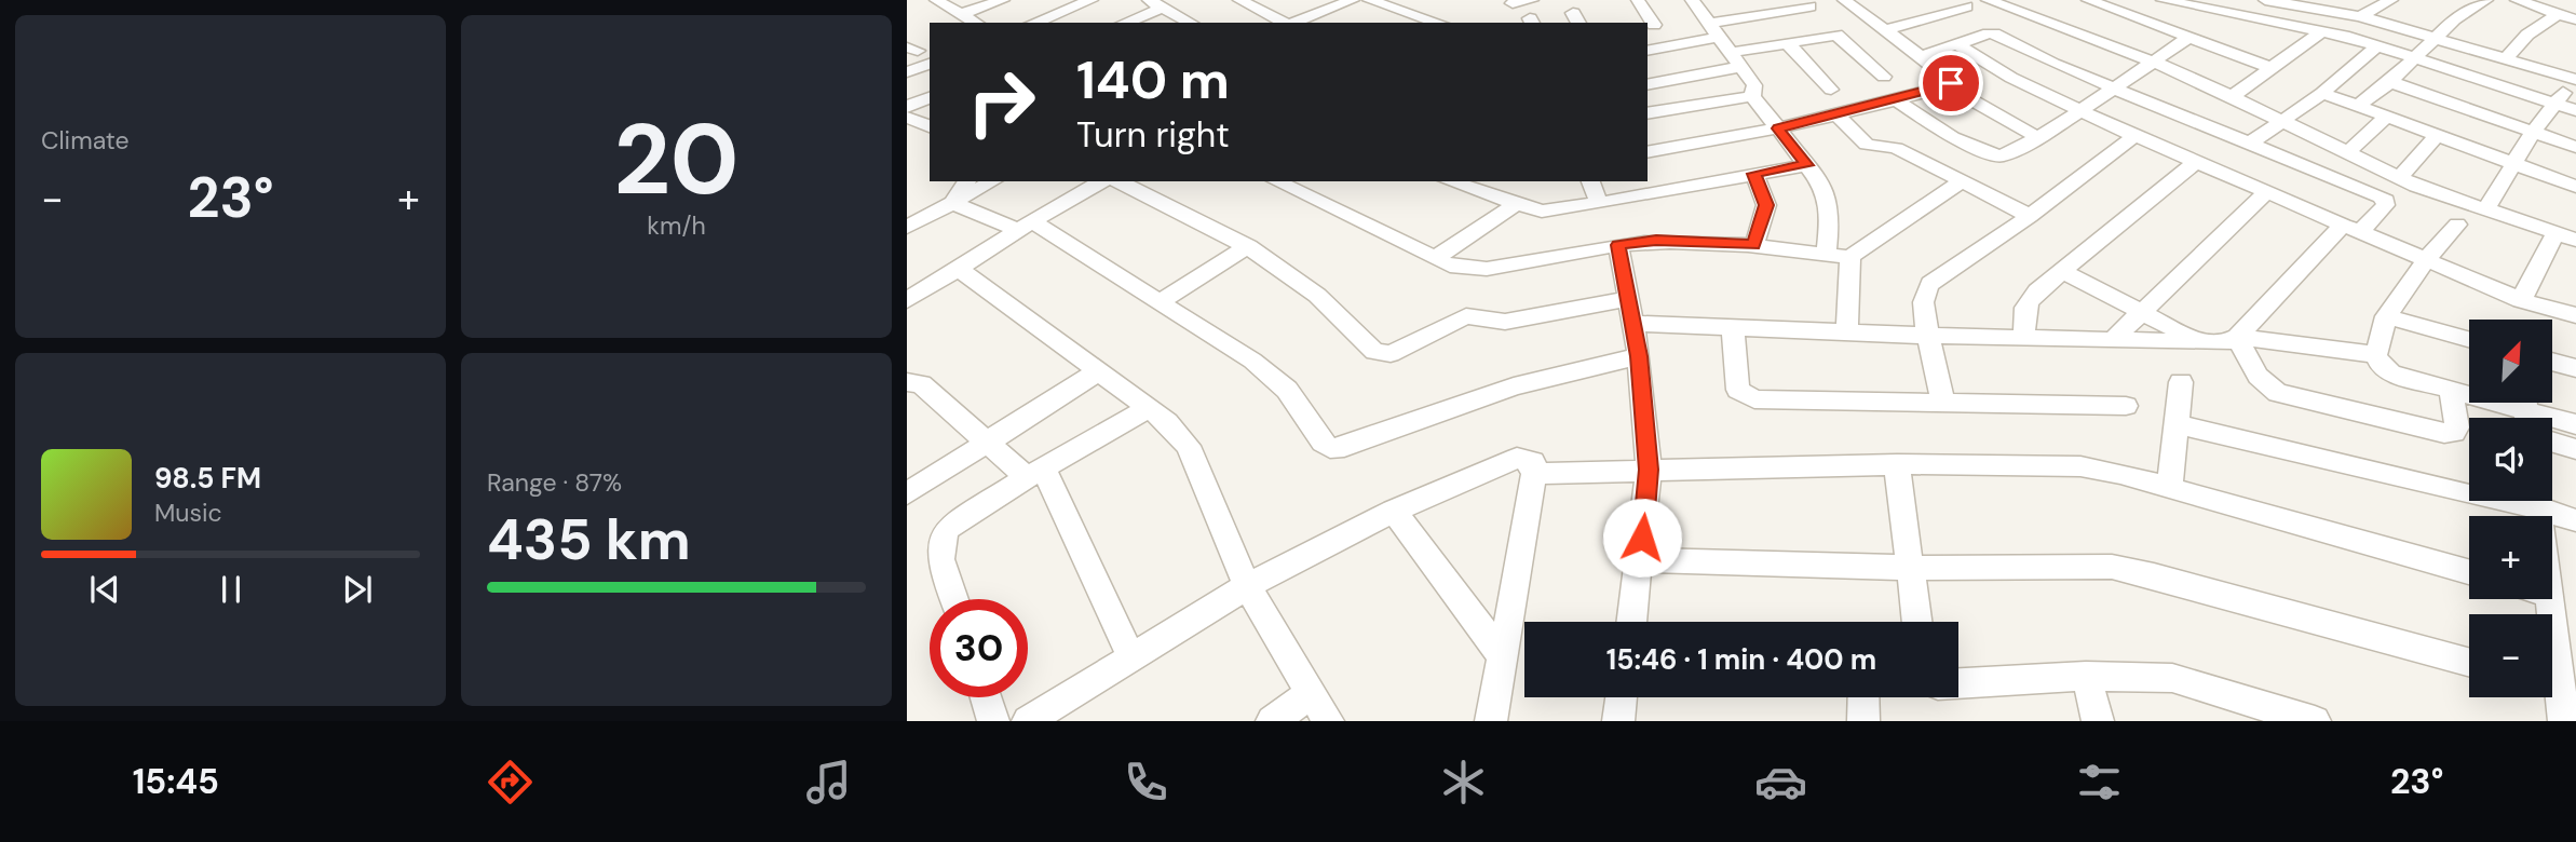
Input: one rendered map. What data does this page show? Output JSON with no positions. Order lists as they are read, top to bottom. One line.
{"north":"top right","page":{"tile":["Climate",["20","km/h"],["Range · 87%","435 km"]],"turn":["140 m","Turn right"],"heat":["−","23°","+"],"map_buttons":["+","−"],"song":["98.5 FM","Music"],"limit":"30","trip":"15:46 · 1 min · 400 m","tabs":["15:45","23°"]}}
